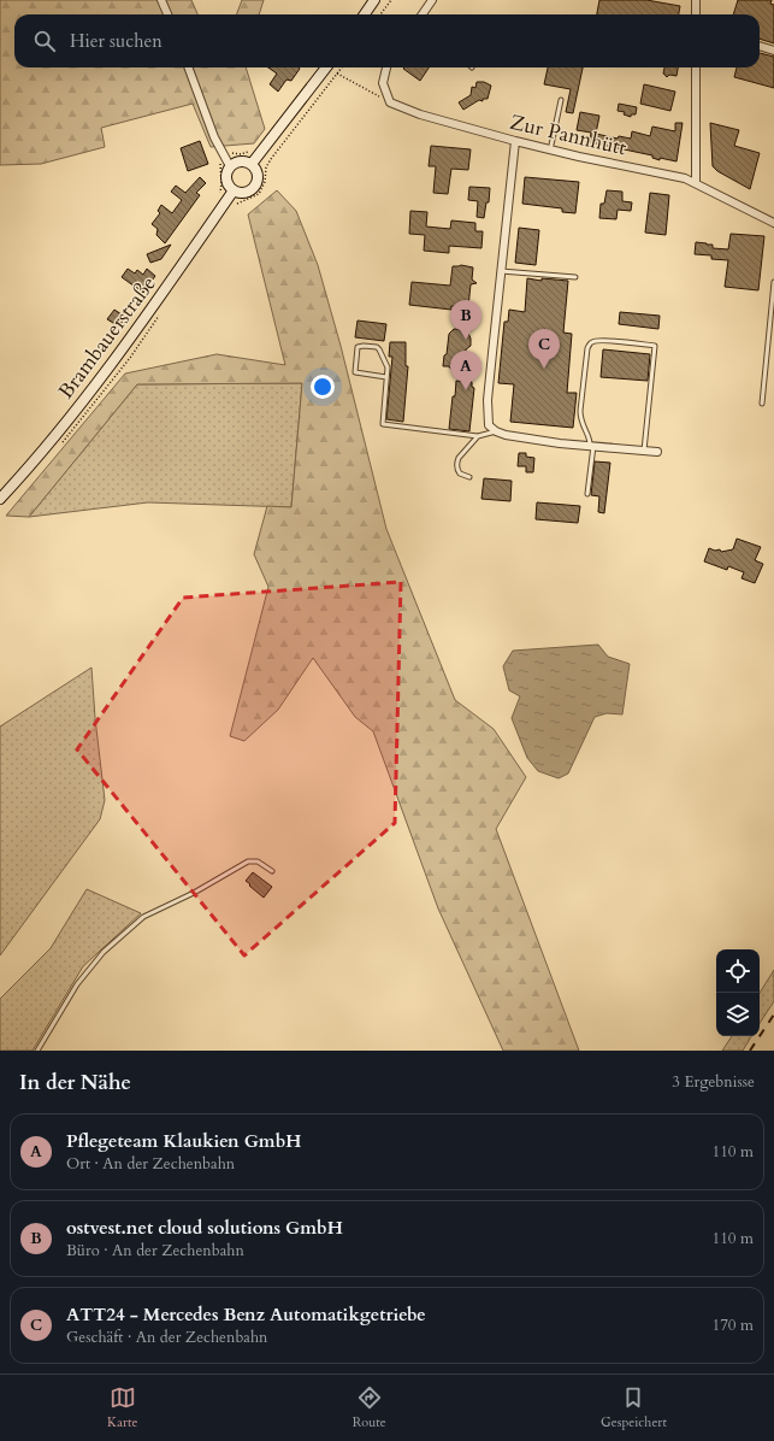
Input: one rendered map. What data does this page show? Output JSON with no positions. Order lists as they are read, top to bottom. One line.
{"streets":{"main road":["Brambauerstraße"],"street":["Zur Pannhütt"]},"page":{"search":"Hier suchen","pins":["B","C","A"],"heading":["In der Nähe","3 Ergebnisse"],"list":[{"mark":"A","name":"Pflegeteam Klaukien GmbH","note":"Ort · An der Zechenbahn","value":"110 m"},{"mark":"B","name":"ostvest.net cloud solutions GmbH","note":"Büro · An der Zechenbahn","value":"110 m"},{"mark":"C","name":"ATT24 - Mercedes Benz Automatikgetriebe","note":"Geschäft · An der Zechenbahn","value":"170 m"}],"nav":["Karte","Route","Gespeichert"]}}
